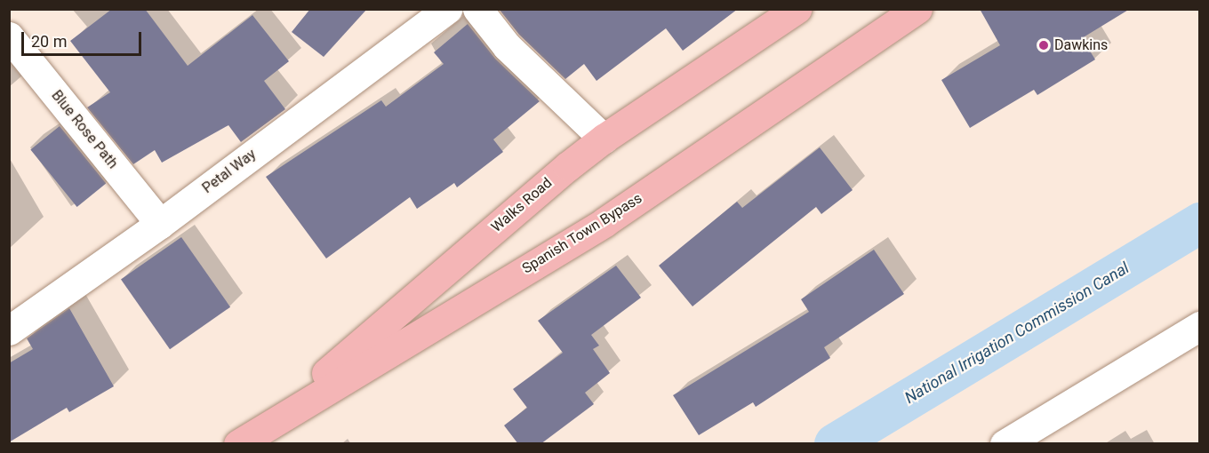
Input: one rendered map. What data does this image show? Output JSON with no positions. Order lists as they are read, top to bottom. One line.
{"streets":{"main road":["Walks Road","Spanish Town Bypass"],"street":["Blue Rose Path","Petal Way"]},"crossings":[["Blue Rose Path","Petal Way"],["Walks Road","Spanish Town Bypass"]],"water":["National Irrigation Commission Canal"],"places":["Dawkins"],"scale_bar":"20 m"}
